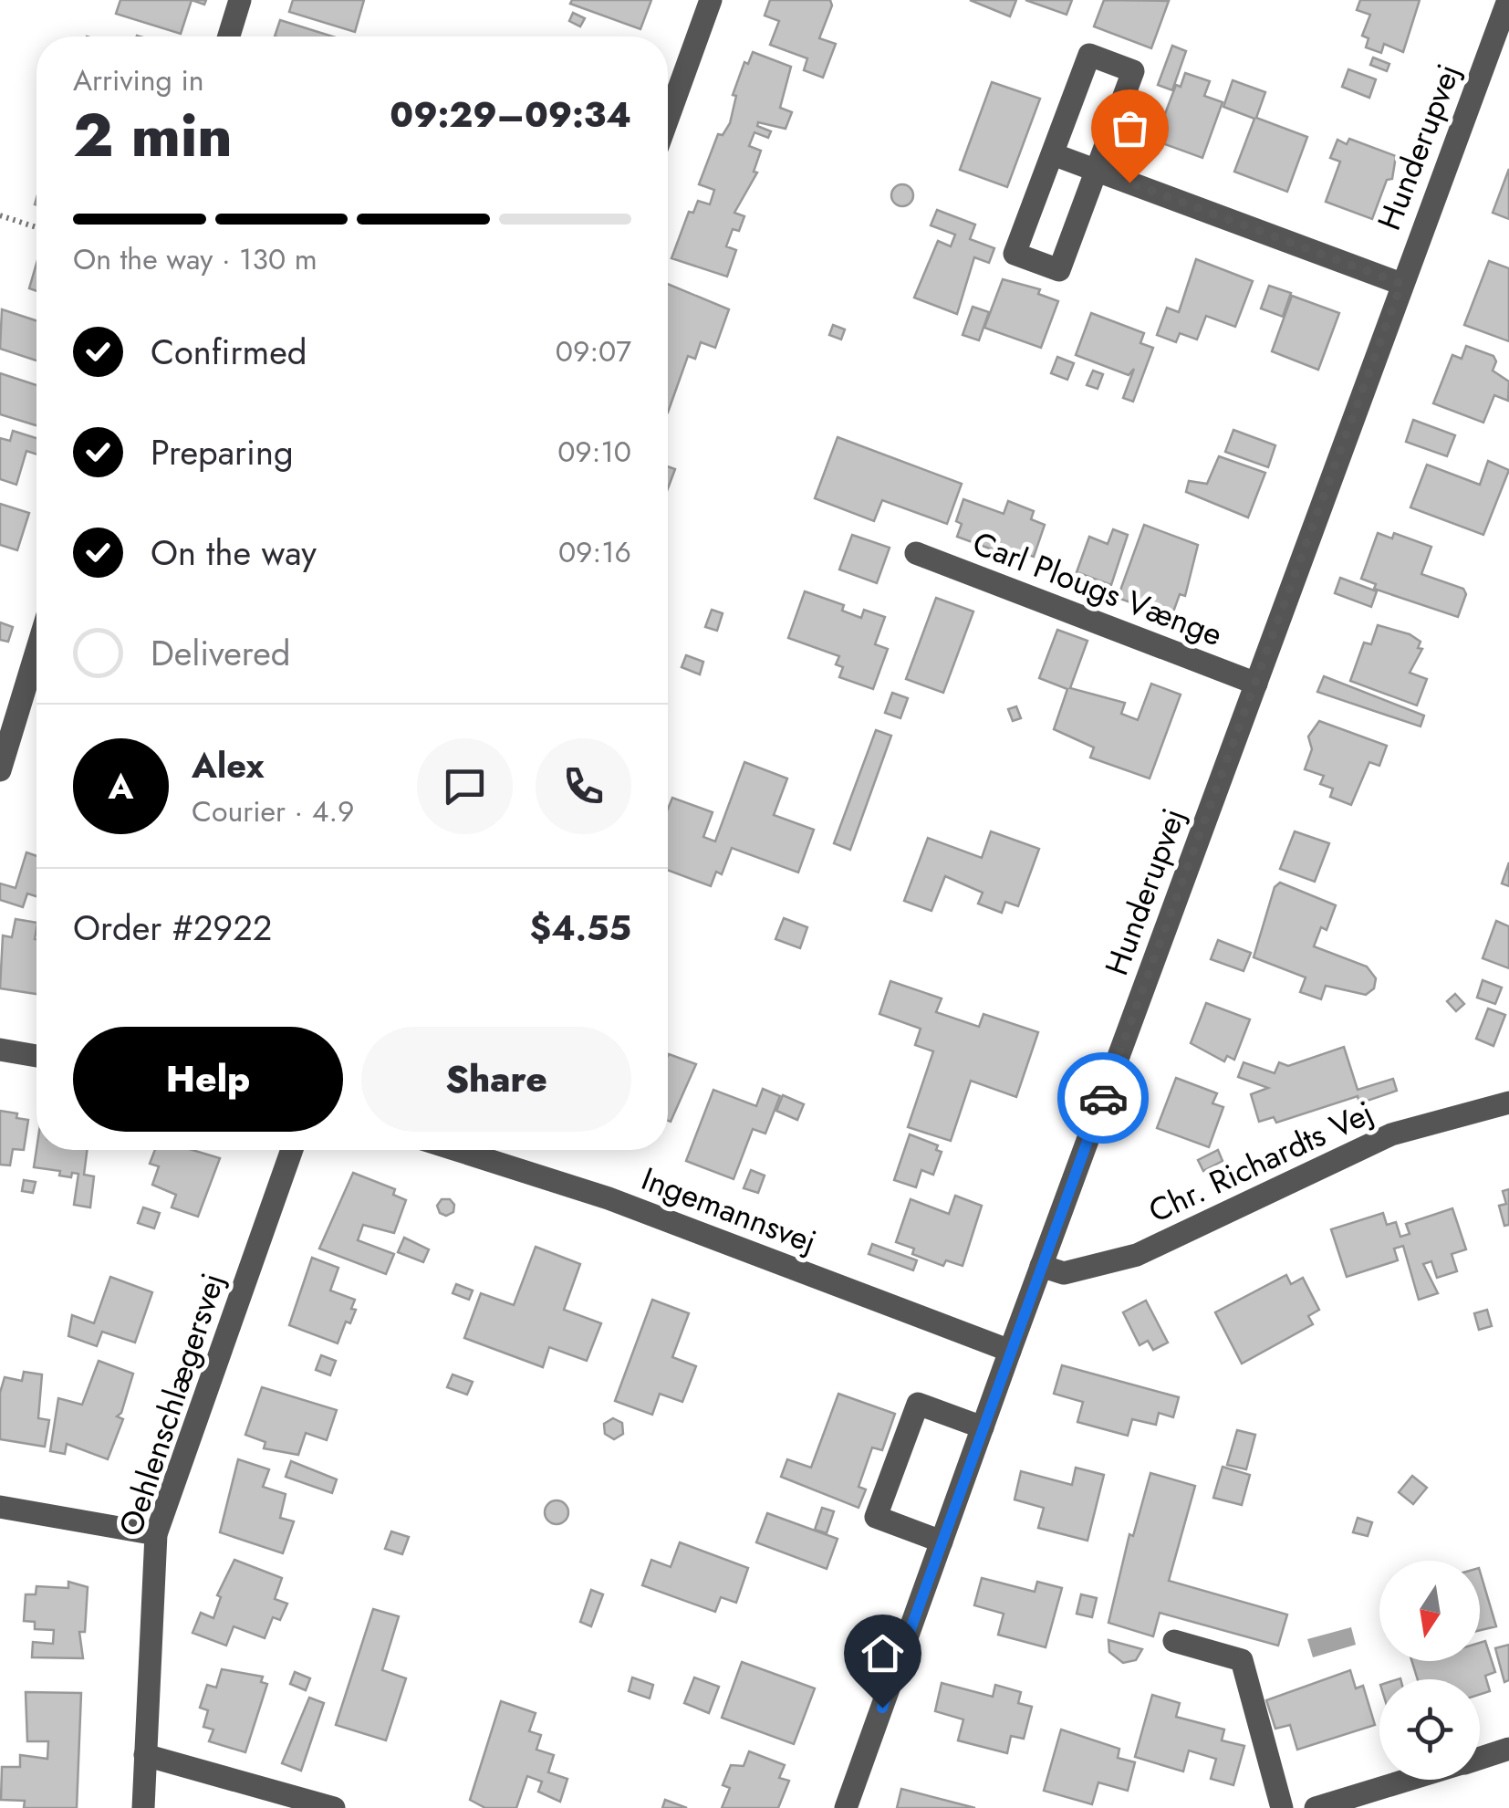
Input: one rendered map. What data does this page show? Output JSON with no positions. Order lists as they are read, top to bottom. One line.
{"streets":{"street":["Hunderupvej","Carl Plougs Vænge","Chr. Richardts Vej","Ingemannsvej","Oehlenschlægersvej"]},"crossings":[["Hunderupvej","Carl Plougs Vænge"],["Hunderupvej","Chr. Richardts Vej"],["Hunderupvej","Ingemannsvej"]],"north":"bottom","page":{"heading":["2 min","Arriving in","09:29–09:34"],"panel":["Alex","Courier · 4.9","Order #2922","$4.55"],"bar":"On the way · 130 m","list":[["Confirmed","09:07"],["Preparing","09:10"],["On the way","09:16"],"Delivered"],"round":"A","buttons":["Help","Share"]}}
